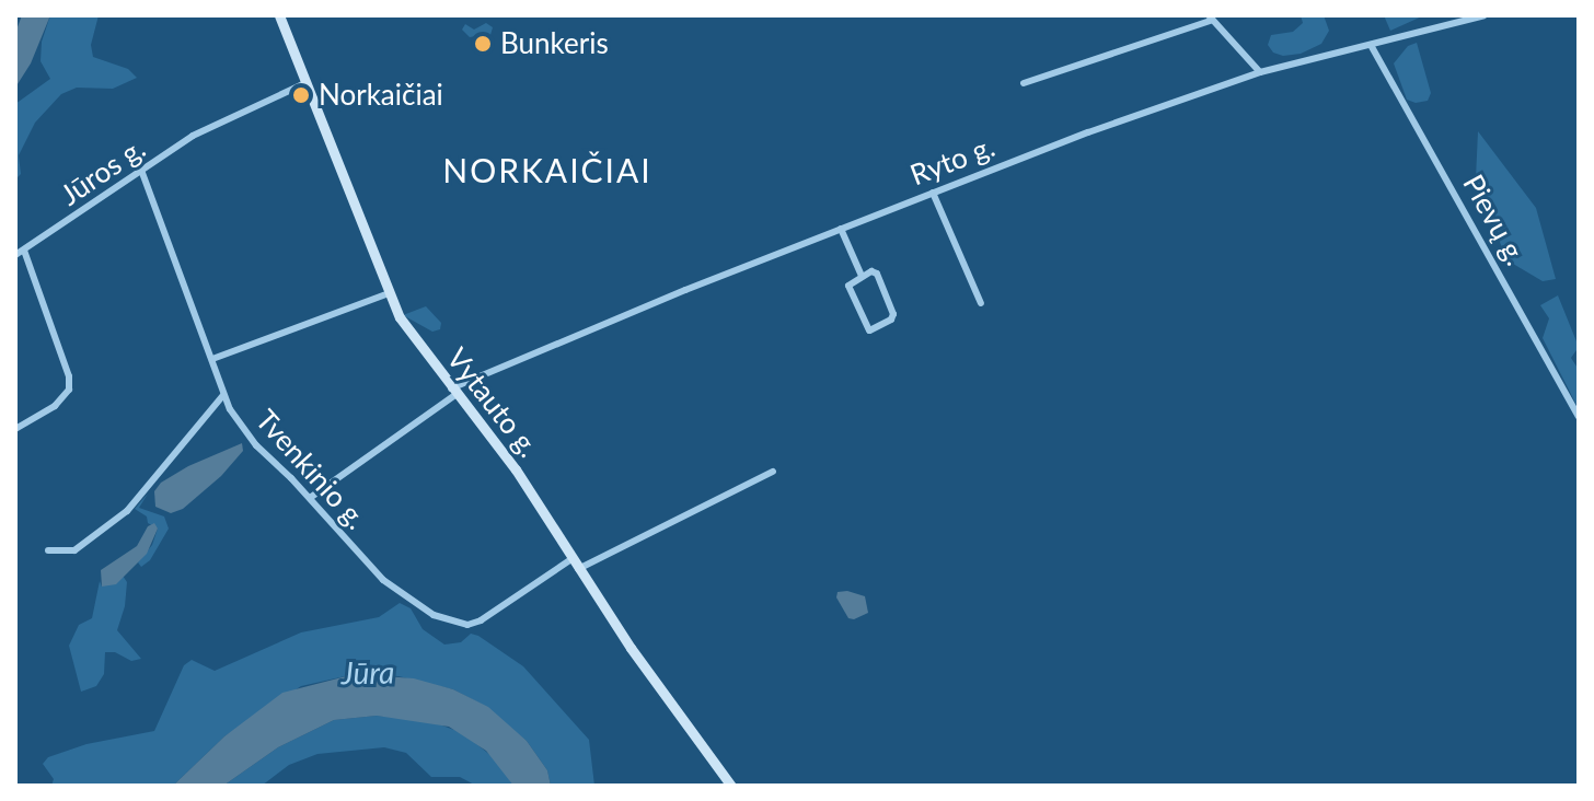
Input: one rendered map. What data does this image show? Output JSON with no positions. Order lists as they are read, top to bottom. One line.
{"streets":{"main road":["Vytauto g."],"street":["Ryto g.","Jūros g.","Pievų g.","Tvenkinio g."]},"crossings":[["Ryto g.","Pievų g."],["Ryto g.","Vytauto g."],["Ryto g.","Tvenkinio g."],["Jūros g.","Vytauto g."],["Jūros g.","Tvenkinio g."],["Vytauto g.","Tvenkinio g."]],"districts":["NORKAIČIAI"],"water":["Jūra"],"places":["Bunkeris","Norkaičiai"]}
